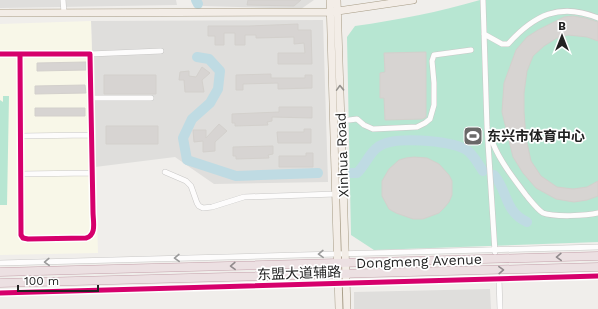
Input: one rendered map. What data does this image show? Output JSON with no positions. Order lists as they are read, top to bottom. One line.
{"streets":{"highway":["Dongmeng Avenue"],"main road":["Xinhua Road"],"street":["东盟大道辅路"]},"crossings":[["Xinhua Road","Dongmeng Avenue"],["Xinhua Road","东盟大道辅路"]],"places":{"sports":["东兴市体育中心"]},"scale_bar":"100 m","north":"top"}
